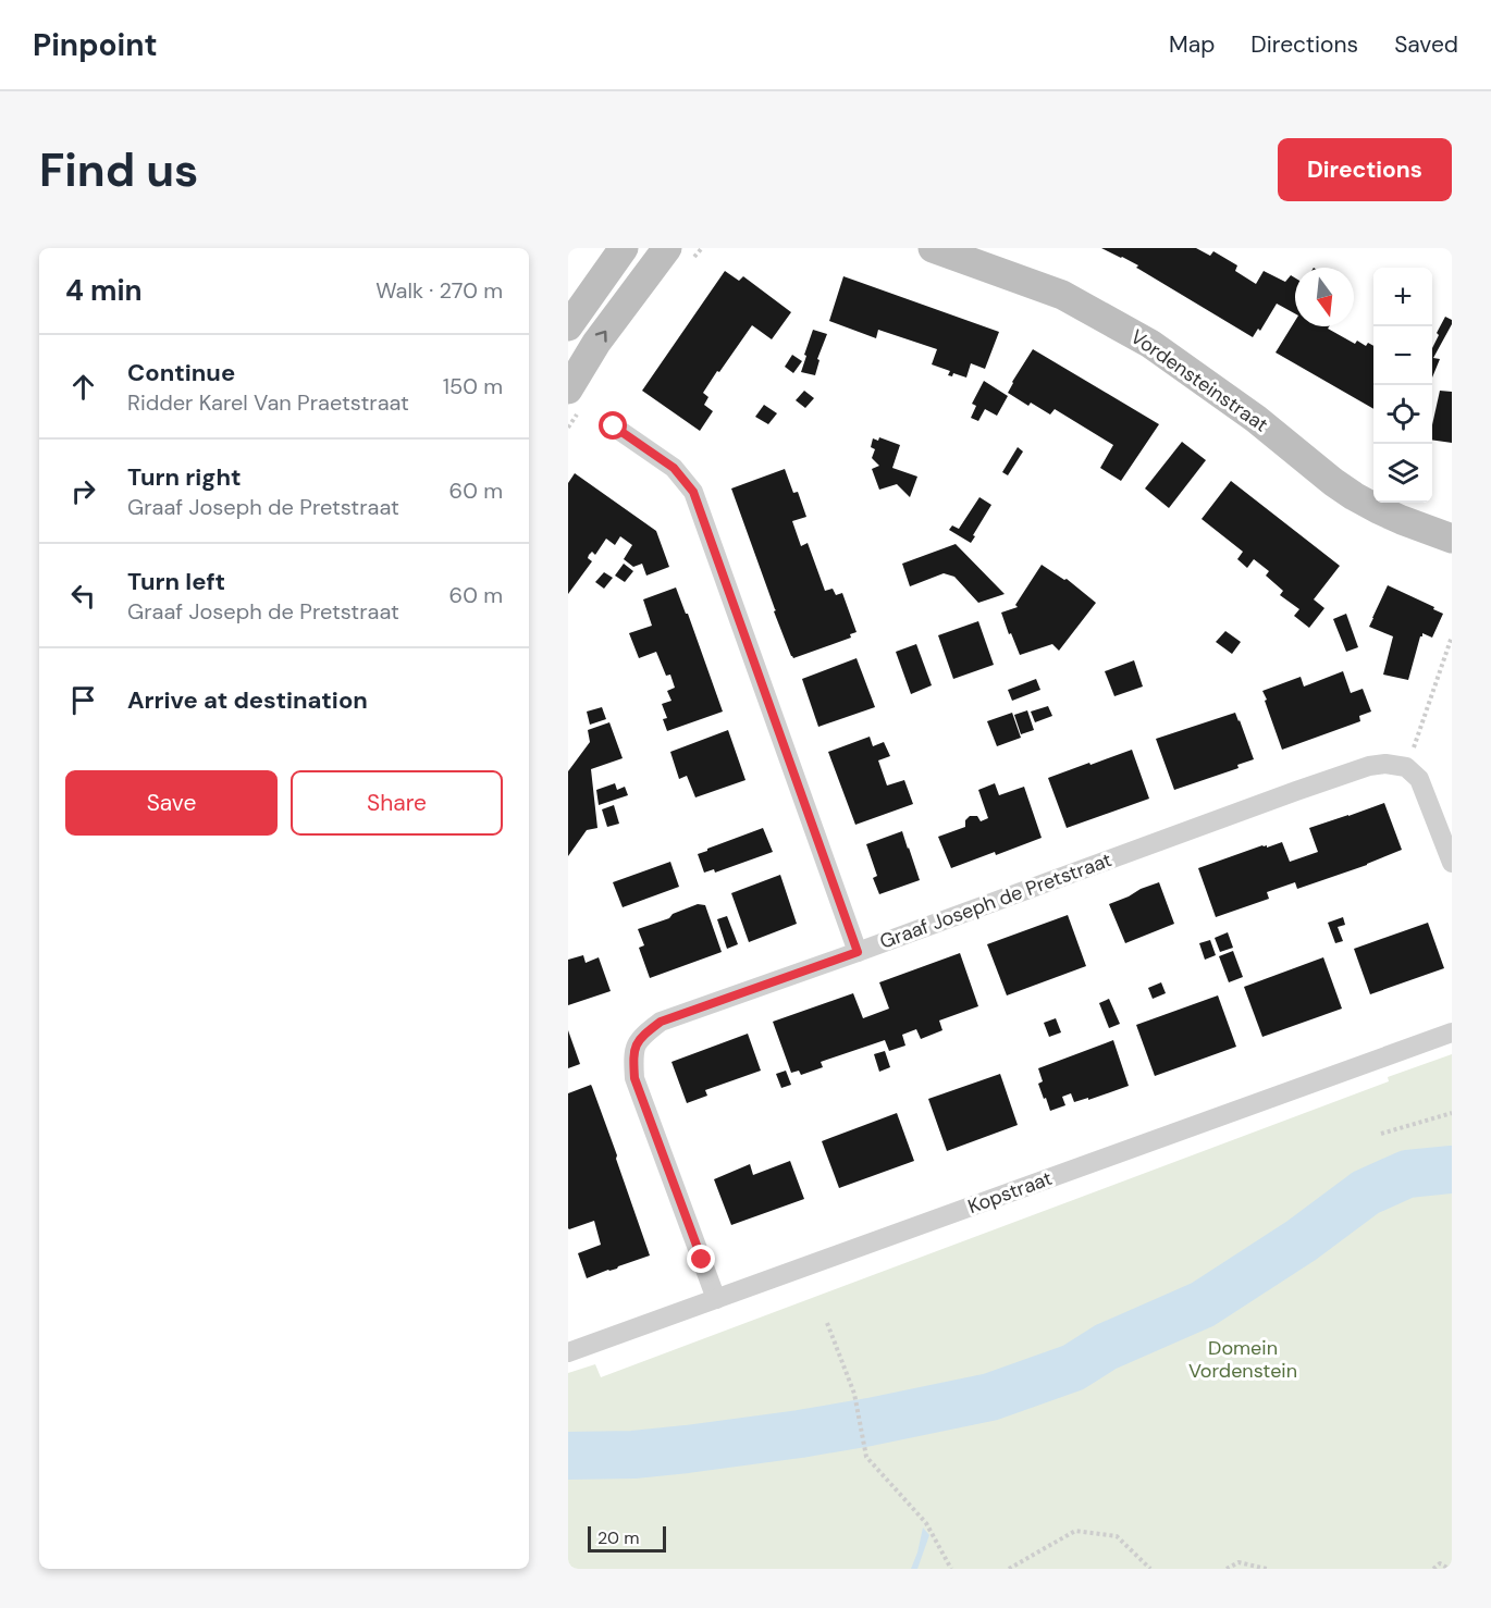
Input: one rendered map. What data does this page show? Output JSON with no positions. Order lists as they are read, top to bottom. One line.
{"streets":{"street":["Vordensteinstraat","Graaf Joseph de Pretstraat","Kopstraat"]},"crossings":[["Graaf Joseph de Pretstraat","Kopstraat"]],"parks":["Domein Vordenstein"],"scale_bar":"20 m","north":"bottom","page":{"header":"Pinpoint","nav":["Map","Directions","Saved"],"buttons":["Directions",["Save","Share"]],"title":"Find us","heading":["4 min","Walk · 270 m"],"map_buttons":["+","−"],"list":[["Continue","Ridder Karel Van Praetstraat","150 m"],["Turn right","Graaf Joseph de Pretstraat","60 m"],["Turn left","Graaf Joseph de Pretstraat","60 m"],"Arrive at destination"],"scale":"20 m"}}
